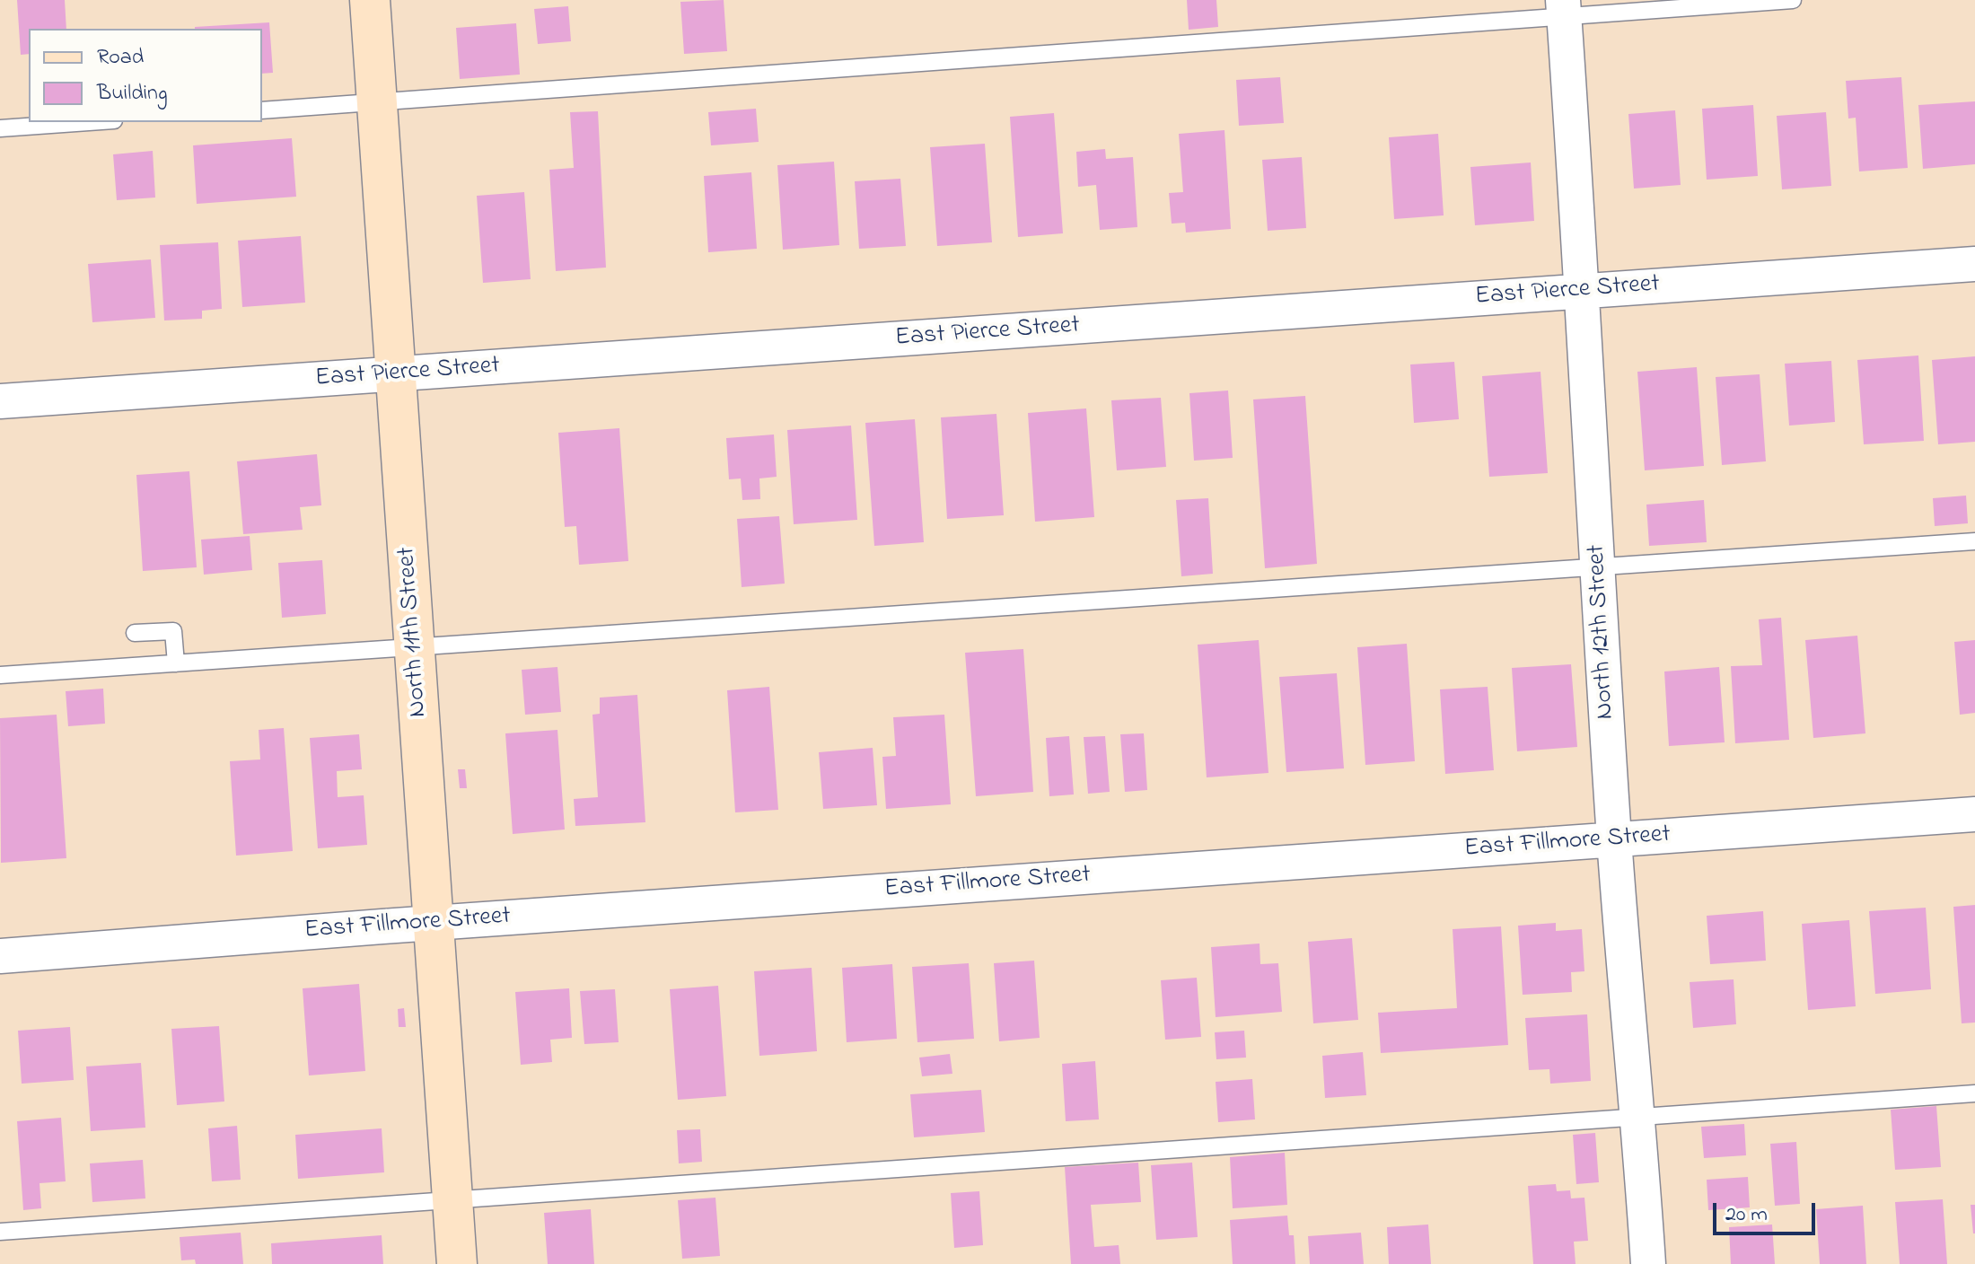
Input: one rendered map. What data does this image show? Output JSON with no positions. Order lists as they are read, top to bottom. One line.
{"streets":{"street":["East Pierce Street","North 11th Street","North 12th Street","East Fillmore Street"]},"crossings":[["East Pierce Street","North 11th Street"],["East Pierce Street","North 12th Street"],["North 11th Street","East Fillmore Street"],["North 12th Street","East Fillmore Street"]],"legend":["Road","Building"],"scale_bar":"20 m"}
